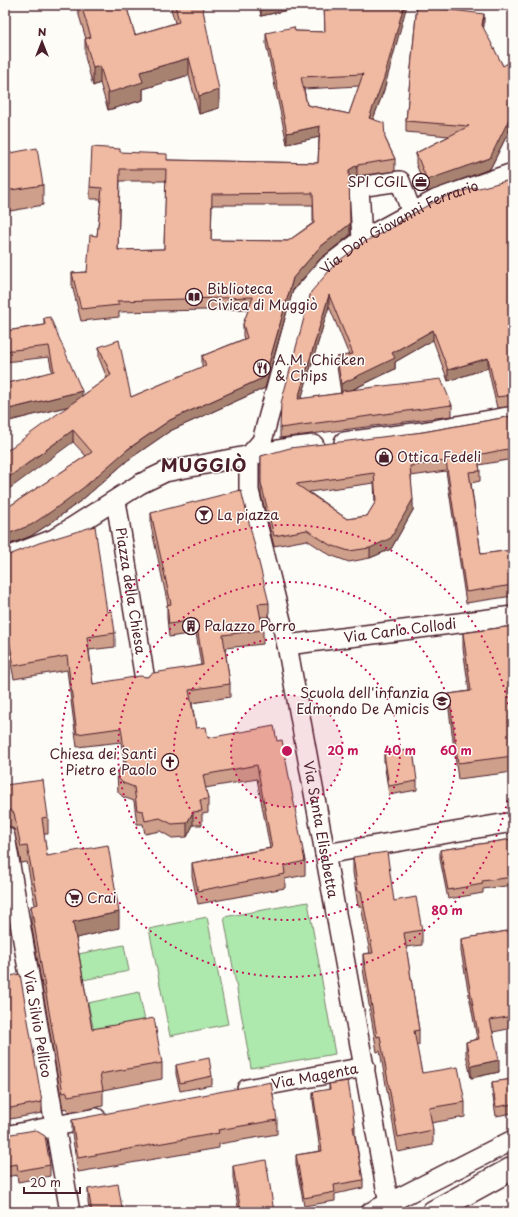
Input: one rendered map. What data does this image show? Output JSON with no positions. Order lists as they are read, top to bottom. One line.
{"streets":{"street":["Via Don Giovanni Ferrario","Piazza della Chiesa","Via Carlo Collodi","Via Santa Elisabetta","Via Silvio Pellico","Via Magenta"]},"crossings":[["Via Don Giovanni Ferrario","Via Santa Elisabetta"],["Via Carlo Collodi","Via Santa Elisabetta"],["Via Santa Elisabetta","Via Magenta"]],"districts":["MUGGIÒ"],"places":{"office":["SPI CGIL"],"library":["Biblioteca Civica di Muggiò"],"restaurant":["A.M. Chicken & Chips"],"shop":["Ottica Fedeli"],"bar":["La piazza"],"building":["Palazzo Porro"],"school or university":["Scuola dell'infanzia Edmondo De Amicis"],"church":["Chiesa dei Santi Pietro e Paolo"],"supermarket":["Crai"]},"scale_bar":"20 m","north":"top","rings":["20 m","40 m","60 m","80 m"]}
